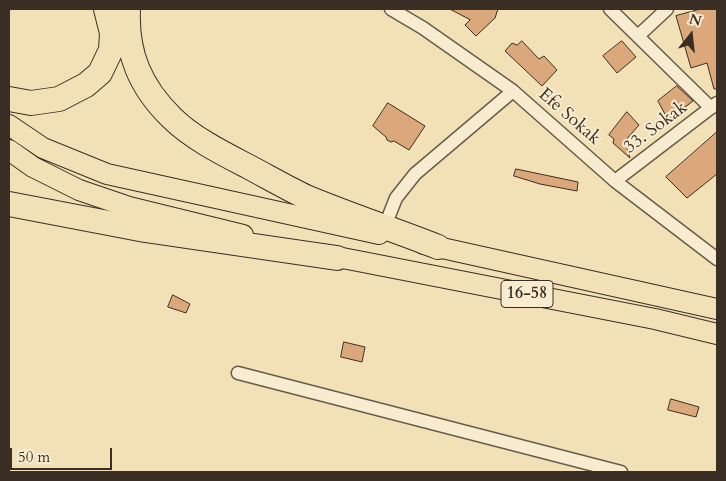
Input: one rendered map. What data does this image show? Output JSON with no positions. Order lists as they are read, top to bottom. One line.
{"streets":{"main road":["16-58"],"street":["Efe Sokak","33. Sokak"]},"crossings":[["Efe Sokak","33. Sokak"]],"scale_bar":"50 m","north":"top"}
